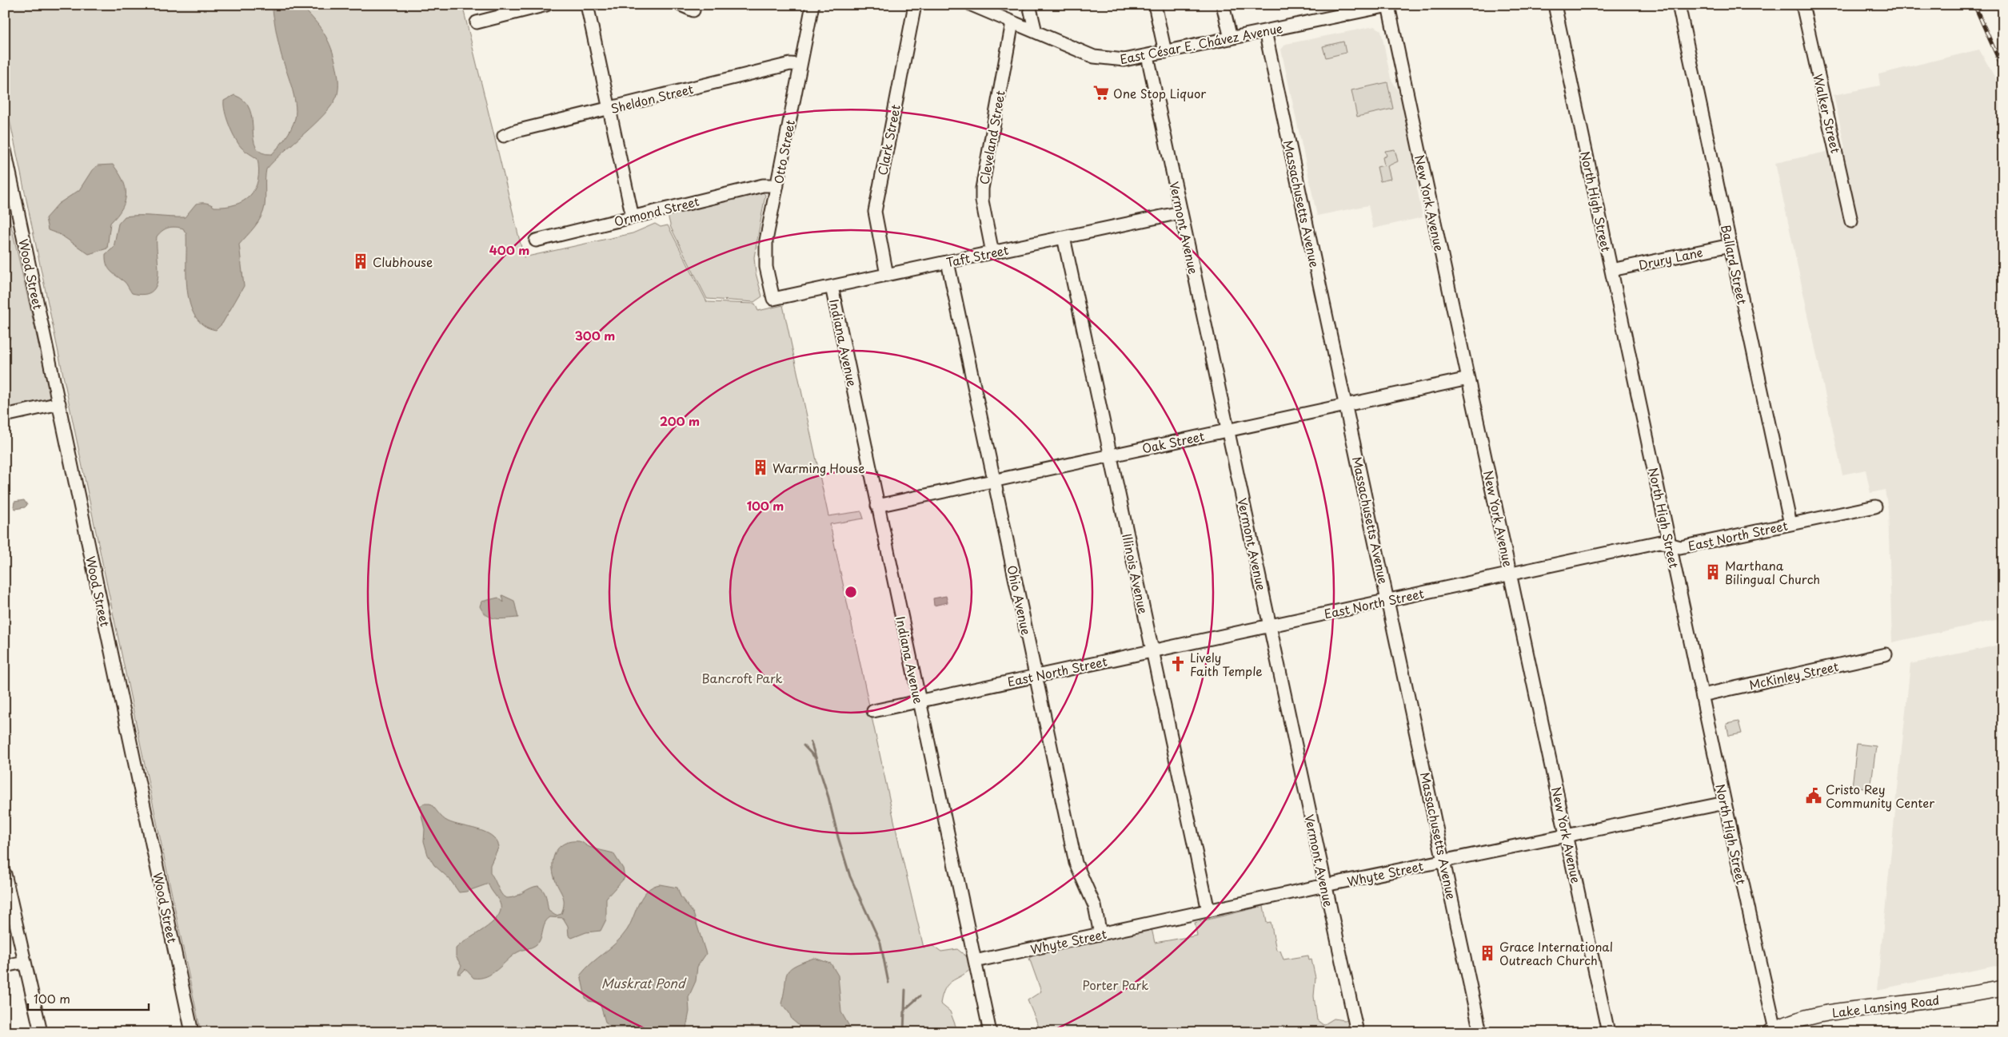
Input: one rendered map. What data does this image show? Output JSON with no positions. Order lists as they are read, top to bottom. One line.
{"streets":{"main road":["Lake Lansing Road"],"street":["East César E. Chávez Avenue","Sheldon Street","Walker Street","Cleveland Street","Clark Street","Otto Street","North High Street","New York Avenue","Massachusetts Avenue","Ormond Street","Vermont Avenue","Taft Street","Drury Lane","Ballard Street","Wood Street","Indiana Avenue","Oak Street","East North Street","Illinois Avenue","Ohio Avenue","McKinley Street","Whyte Street"]},"crossings":[["East César E. Chávez Avenue","Cleveland Street"],["East César E. Chávez Avenue","New York Avenue"],["East César E. Chávez Avenue","Massachusetts Avenue"],["East César E. Chávez Avenue","Vermont Avenue"],["Sheldon Street","Otto Street"],["Cleveland Street","Taft Street"],["Clark Street","Taft Street"],["Otto Street","Ormond Street"],["Otto Street","Taft Street"],["North High Street","Drury Lane"],["North High Street","East North Street"],["North High Street","McKinley Street"],["North High Street","Whyte Street"],["North High Street","Lake Lansing Road"],["New York Avenue","Oak Street"],["New York Avenue","East North Street"],["New York Avenue","Whyte Street"],["Massachusetts Avenue","Oak Street"],["Massachusetts Avenue","East North Street"],["Massachusetts Avenue","Whyte Street"],["Vermont Avenue","Taft Street"],["Vermont Avenue","Oak Street"],["Vermont Avenue","East North Street"],["Vermont Avenue","Whyte Street"],["Taft Street","Indiana Avenue"],["Taft Street","Illinois Avenue"],["Taft Street","Ohio Avenue"],["Drury Lane","Ballard Street"],["Ballard Street","East North Street"],["Indiana Avenue","Oak Street"],["Indiana Avenue","East North Street"],["Indiana Avenue","Whyte Street"],["Oak Street","Illinois Avenue"],["Oak Street","Ohio Avenue"],["East North Street","Illinois Avenue"],["East North Street","Ohio Avenue"],["Illinois Avenue","Whyte Street"],["Ohio Avenue","Whyte Street"]],"water":["Muskrat Pond"],"parks":["Bancroft Park","Porter Park"],"places":{"supermarket":["One Stop Liquor"],"building":["Clubhouse","Warming House","Marthana Bilingual Church","Grace International Outreach Church"],"church":["Lively Faith Temple"],"public building":["Cristo Rey Community Center"]},"scale_bar":"100 m","rings":["400 m","300 m","200 m","100 m"]}
